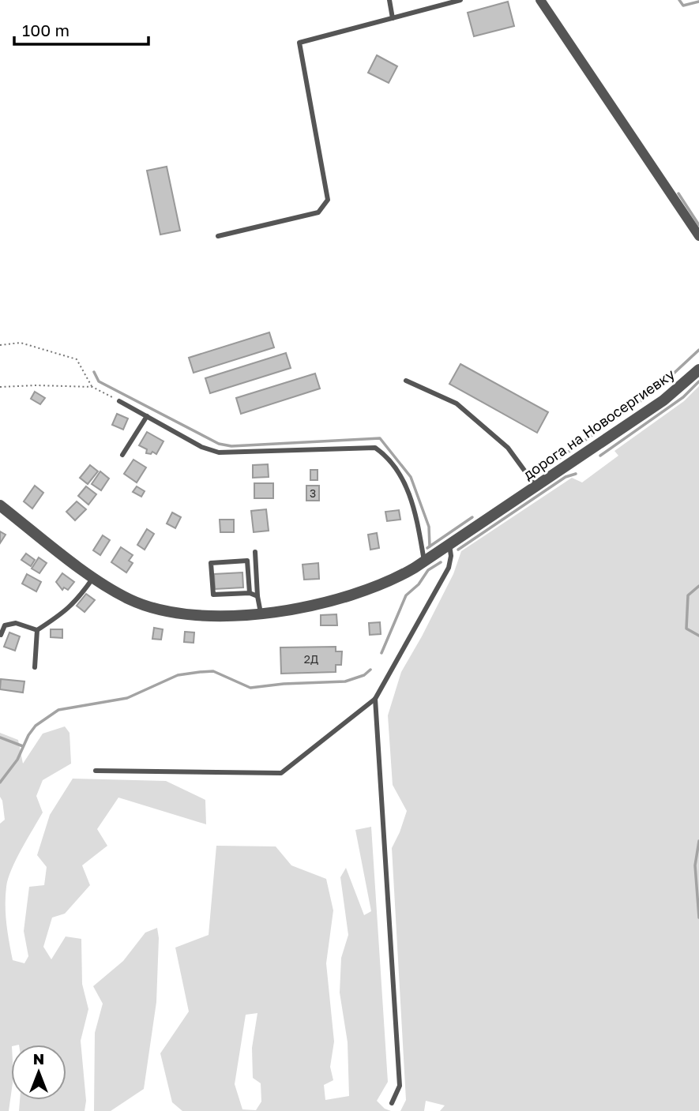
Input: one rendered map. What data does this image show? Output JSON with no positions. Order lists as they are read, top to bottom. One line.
{"streets":{"street":["дорога на Новосергиевку"]},"house_numbers":["3","2Д"],"scale_bar":"100 m","north":"top"}
